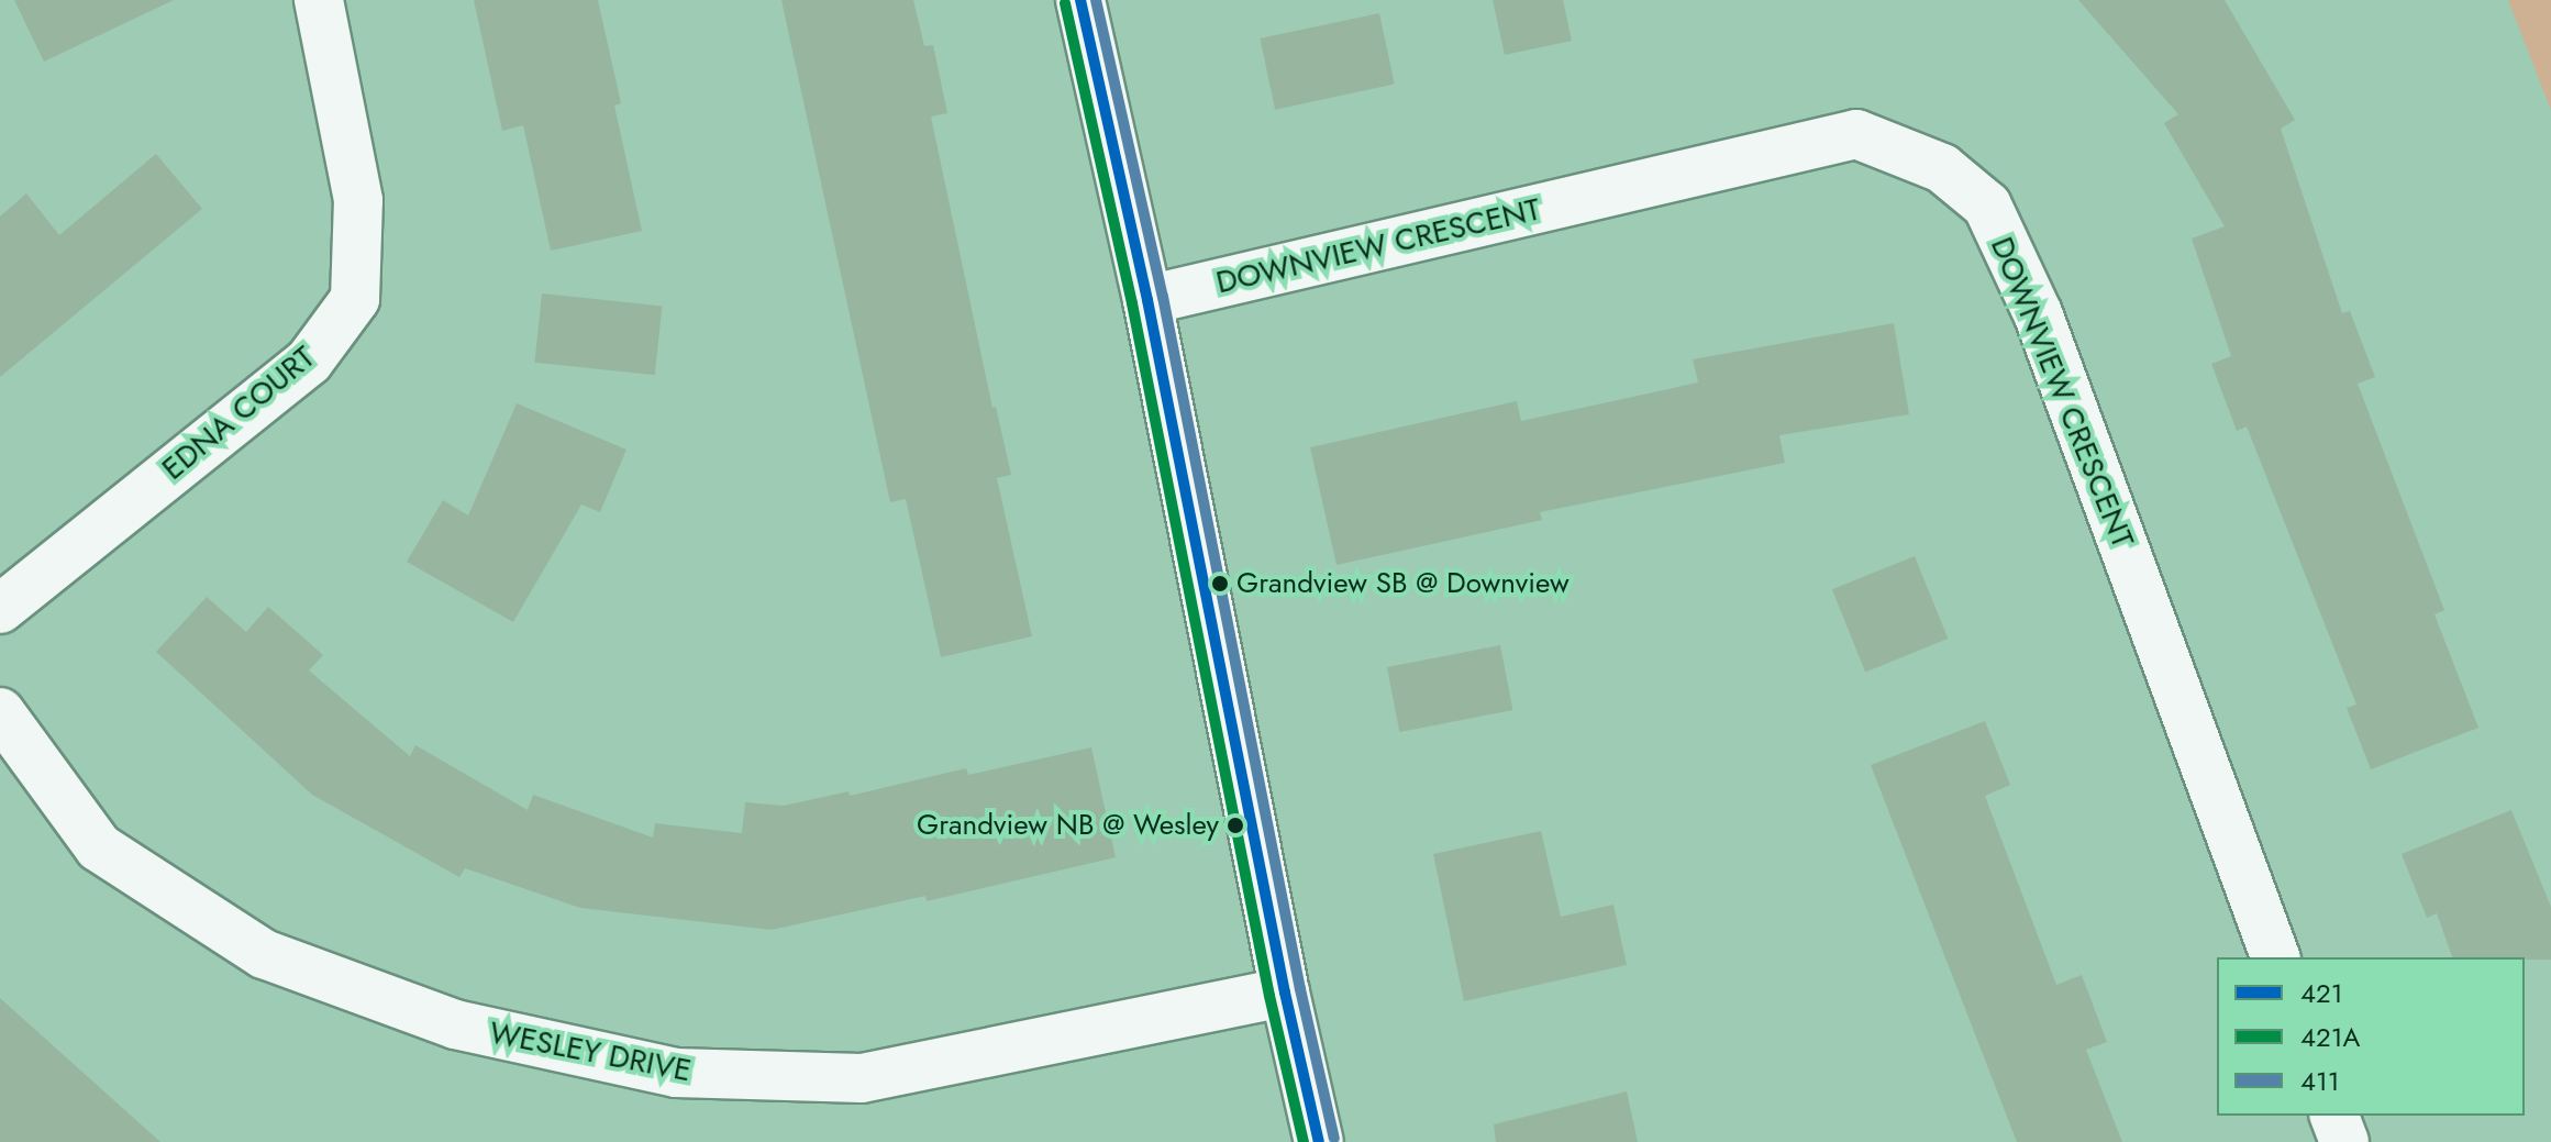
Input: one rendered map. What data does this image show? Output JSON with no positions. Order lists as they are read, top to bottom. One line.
{"streets":{"street":["DOWNVIEW CRESCENT","EDNA COURT","WESLEY DRIVE"]},"places":["Grandview SB @ Downview","Grandview NB @ Wesley"],"lines":["transit line 421","transit line 411","transit line 421A"],"legend":["421","421A","411"]}
